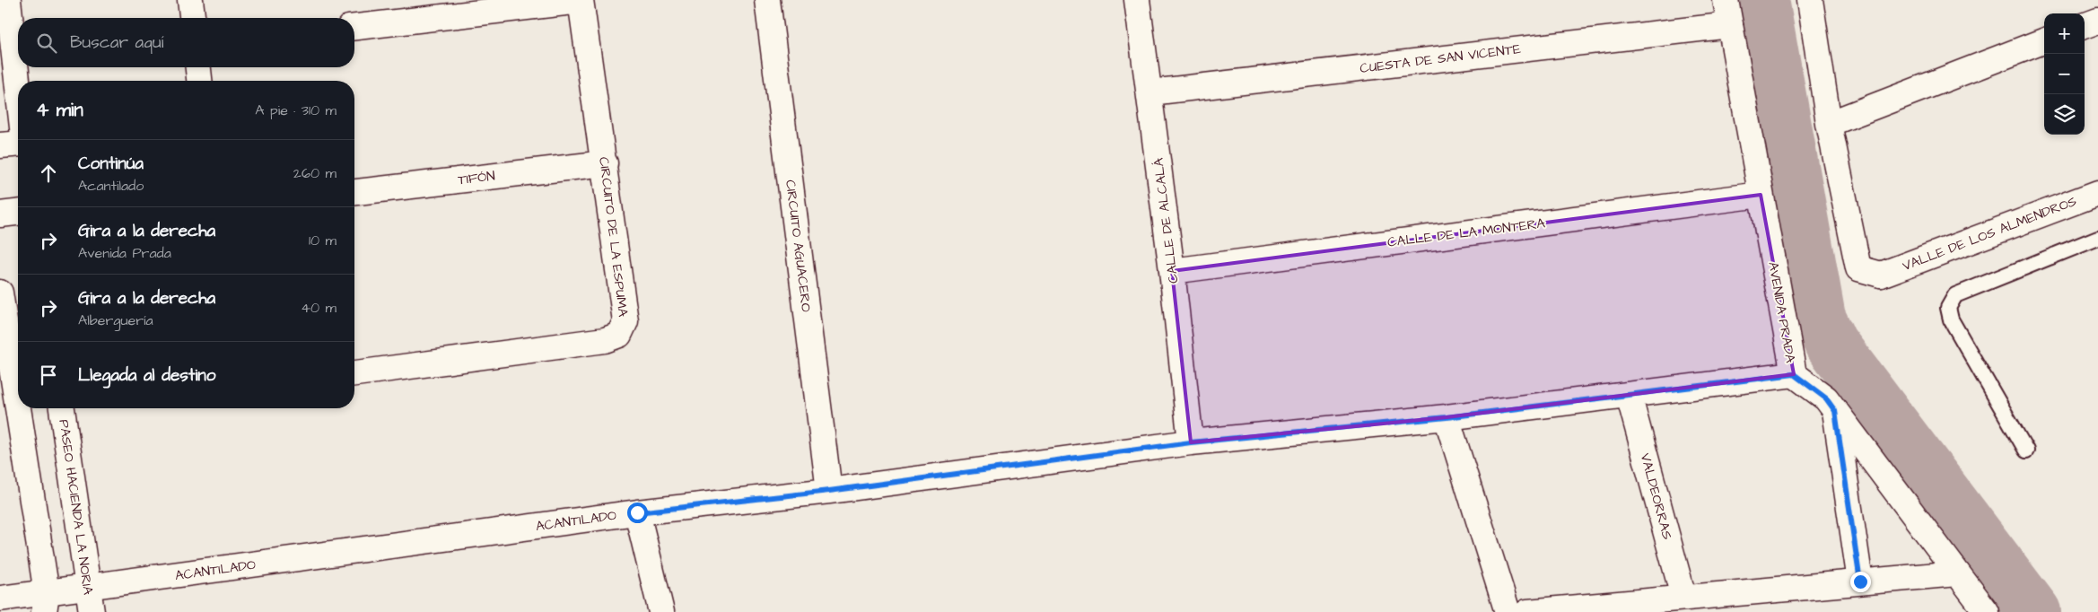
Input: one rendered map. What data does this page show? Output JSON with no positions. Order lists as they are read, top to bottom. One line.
{"streets":{"street":["CUESTA DE SAN VICENTE","TIFÓN","CALLE DE ALCALÁ","CALLE DE LA MONTERA","VALLE DE LOS ALMENDROS","CIRCUITO DE LA ESPUMA","CIRCUITO AGUACERO","AVENIDA PRADA","VALDEORRAS","PASEO HACIENDA LA NORIA","ACANTILADO"]},"crossings":[["CUESTA DE SAN VICENTE","CALLE DE ALCALÁ"],["CUESTA DE SAN VICENTE","AVENIDA PRADA"],["TIFÓN","CIRCUITO DE LA ESPUMA"],["CALLE DE ALCALÁ","CALLE DE LA MONTERA"],["CALLE DE ALCALÁ","ACANTILADO"],["CALLE DE LA MONTERA","AVENIDA PRADA"],["CIRCUITO AGUACERO","ACANTILADO"],["AVENIDA PRADA","ACANTILADO"],["VALDEORRAS","ACANTILADO"],["PASEO HACIENDA LA NORIA","ACANTILADO"]],"page":{"map_buttons":["+","−"],"search":"Buscar aquí","heading":["4 min","A pie · 310 m"],"list":[["Continúa","Acantilado","260 m"],["Gira a la derecha","Avenida Prada","10 m"],["Gira a la derecha","Alberguería","40 m"],"Llegada al destino"]}}
